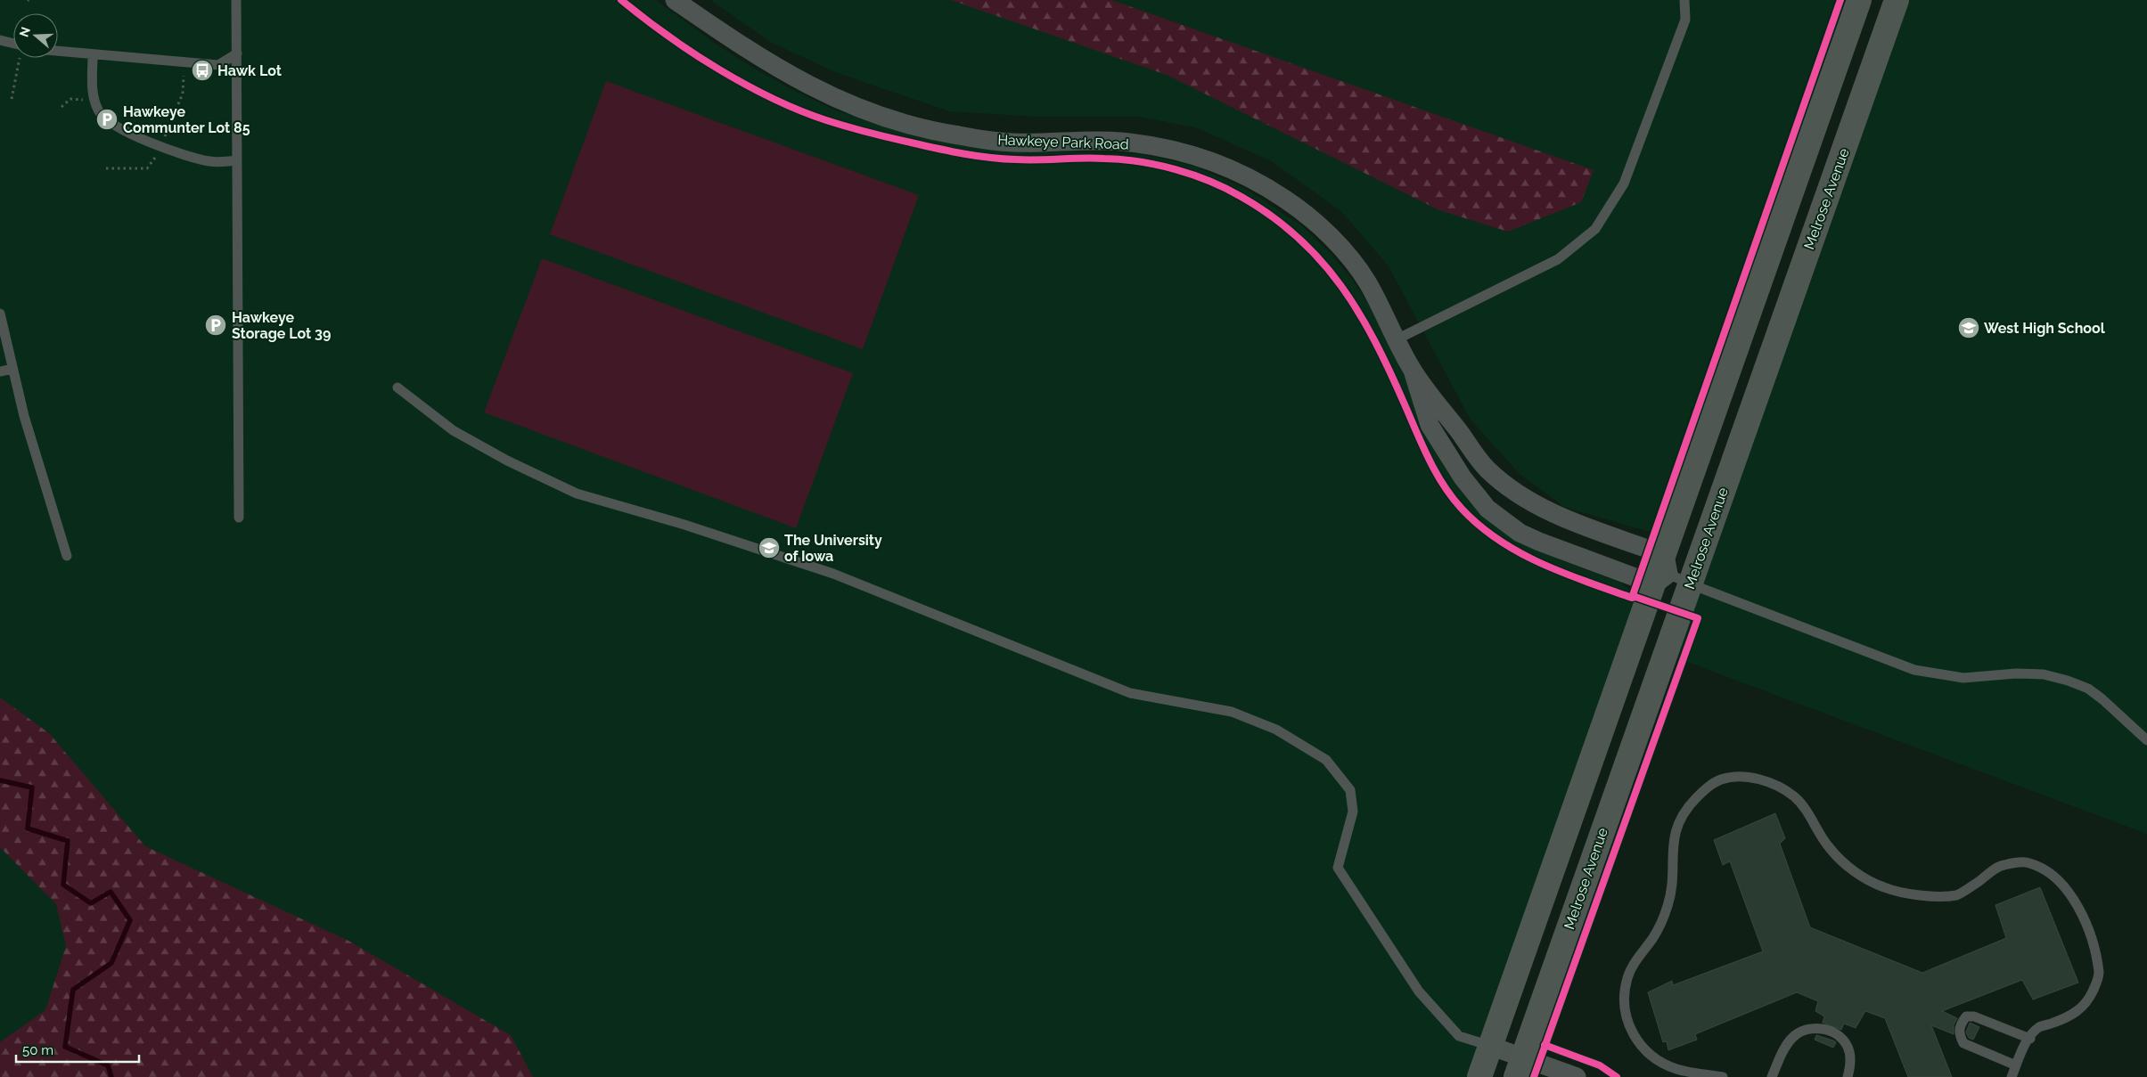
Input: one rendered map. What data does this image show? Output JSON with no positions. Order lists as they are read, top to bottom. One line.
{"streets":{"main road":["Melrose Avenue"],"street":["Hawkeye Park Road"]},"crossings":[["Hawkeye Park Road","Melrose Avenue"]],"places":{"bus stop":["Hawk Lot"],"parking":["Hawkeye Communter Lot 85","Hawkeye Storage Lot 39"],"school or university":["West High School","The University of Iowa"]},"scale_bar":"50 m","north":"left"}
